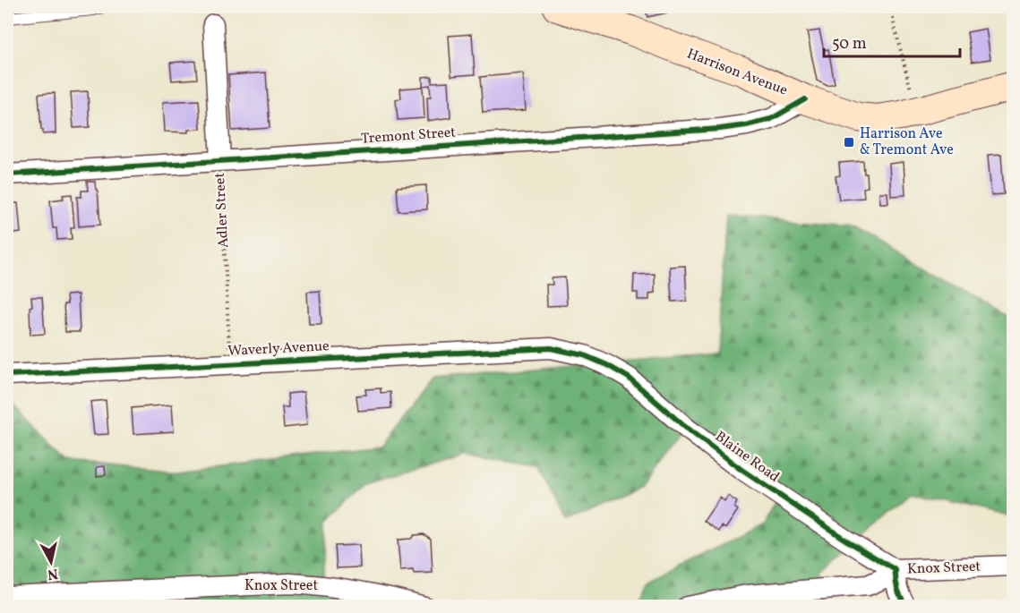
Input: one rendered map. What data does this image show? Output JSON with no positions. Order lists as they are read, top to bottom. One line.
{"streets":{"main road":["Harrison Avenue"],"street":["Tremont Street","Adler Street","Waverly Avenue","Blaine Road","Knox Street"]},"crossings":[["Harrison Avenue","Tremont Street"],["Tremont Street","Adler Street"],["Adler Street","Waverly Avenue"],["Waverly Avenue","Blaine Road"],["Blaine Road","Knox Street"]],"places":{"transit":["Harrison Ave & Tremont Ave"]},"scale_bar":"50 m","north":"bottom"}
